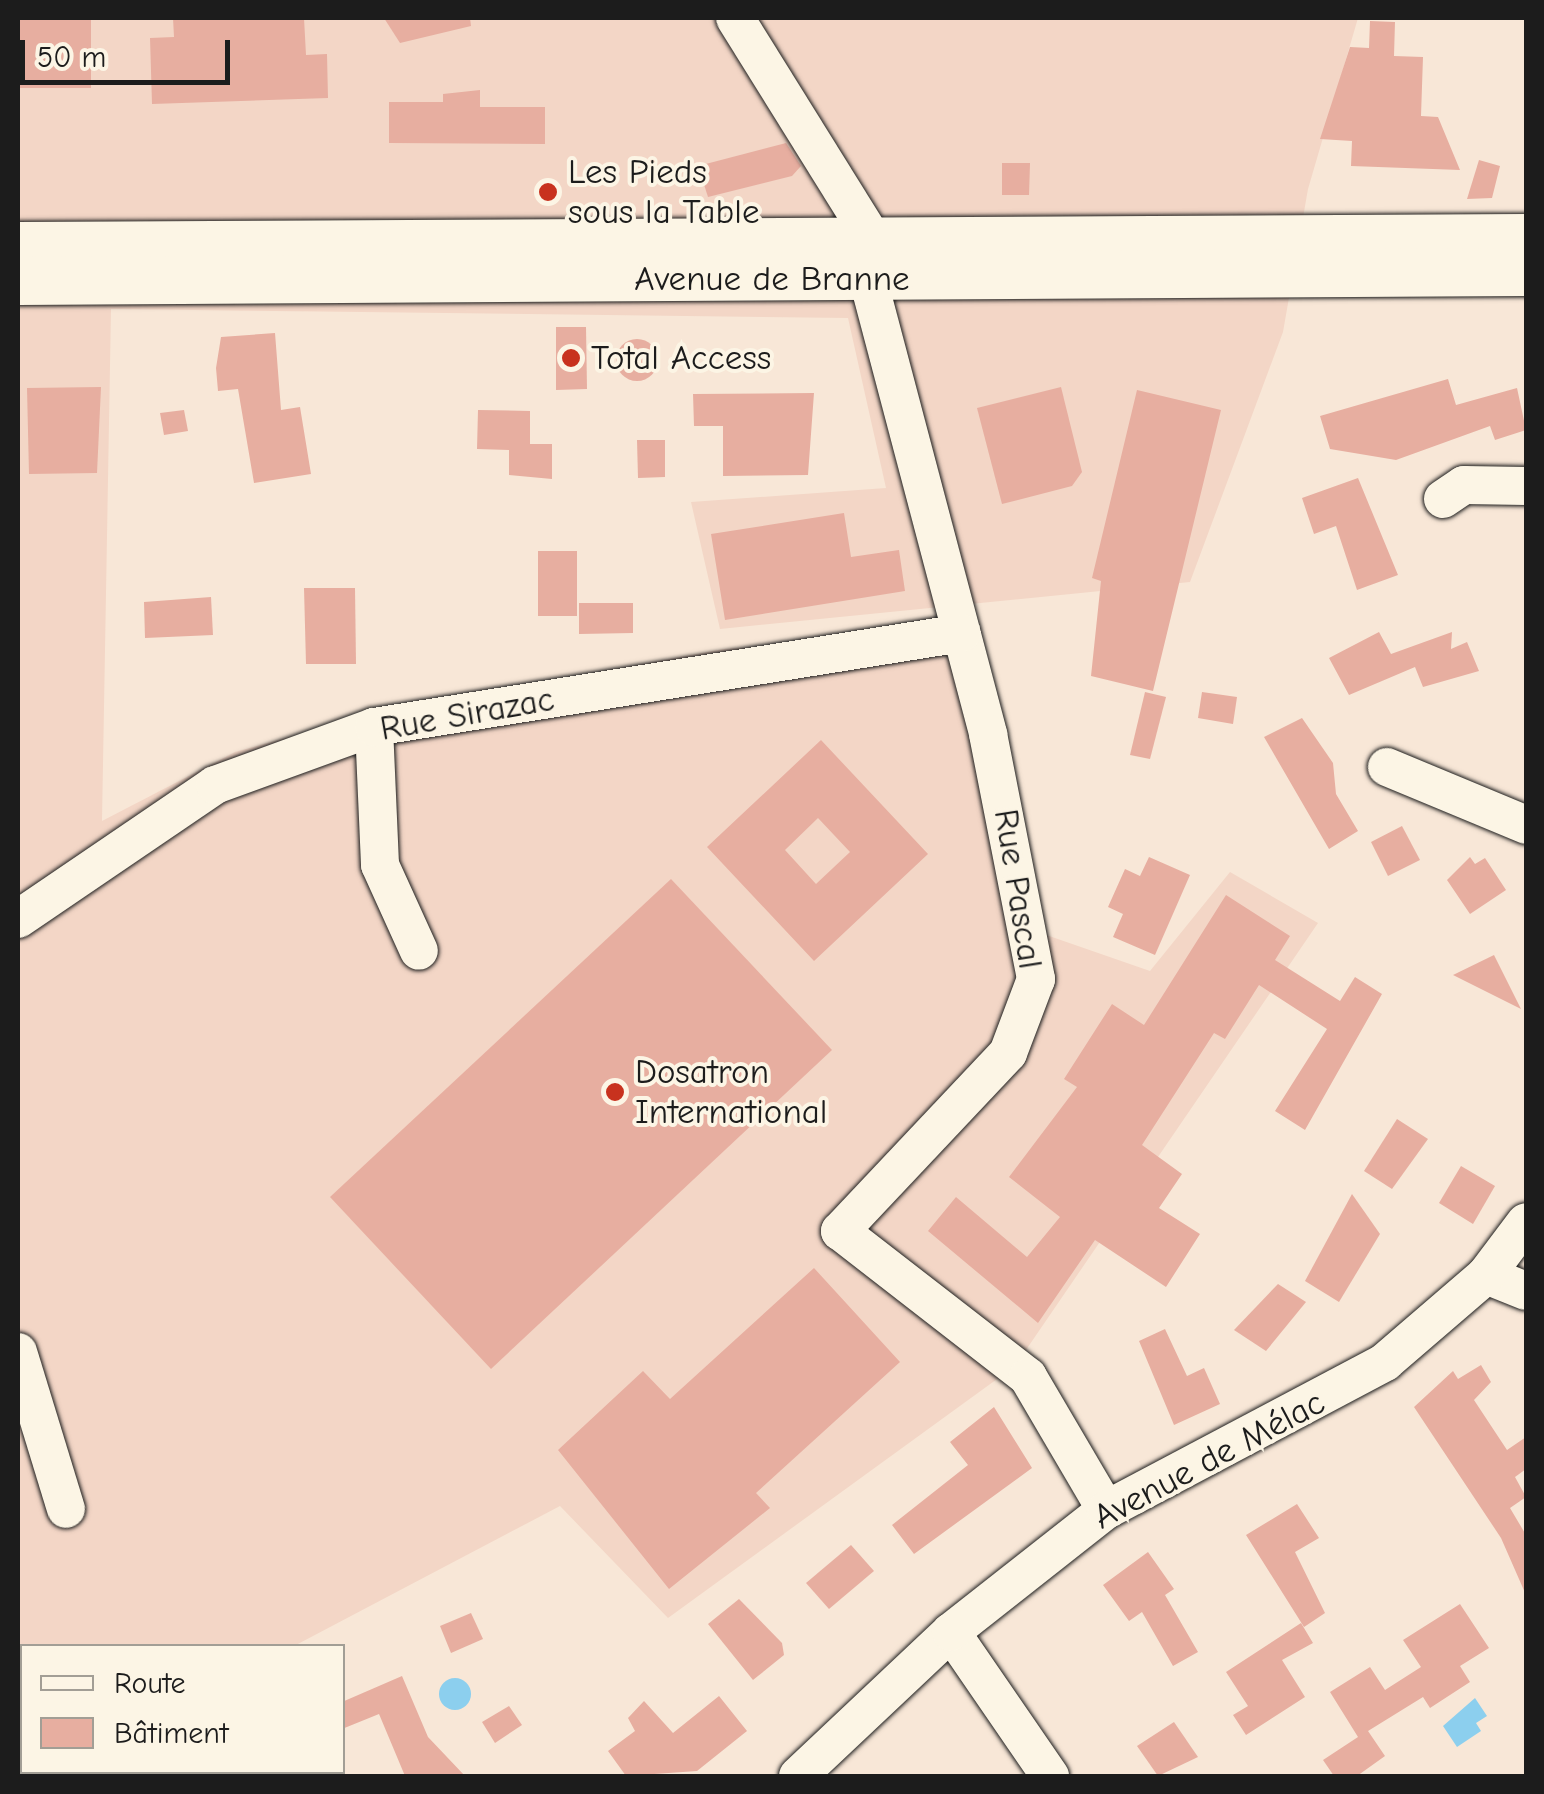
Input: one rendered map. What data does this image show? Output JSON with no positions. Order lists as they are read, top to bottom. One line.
{"streets":{"main road":["Avenue de Branne"],"street":["Rue Sirazac","Rue Pascal","Avenue de Mélac"]},"crossings":[["Avenue de Branne","Rue Pascal"],["Rue Sirazac","Rue Pascal"],["Rue Pascal","Avenue de Mélac"]],"places":["Les Pieds sous la Table","Total Access","Dosatron International"],"legend":["Route","Bâtiment"],"scale_bar":"50 m"}
